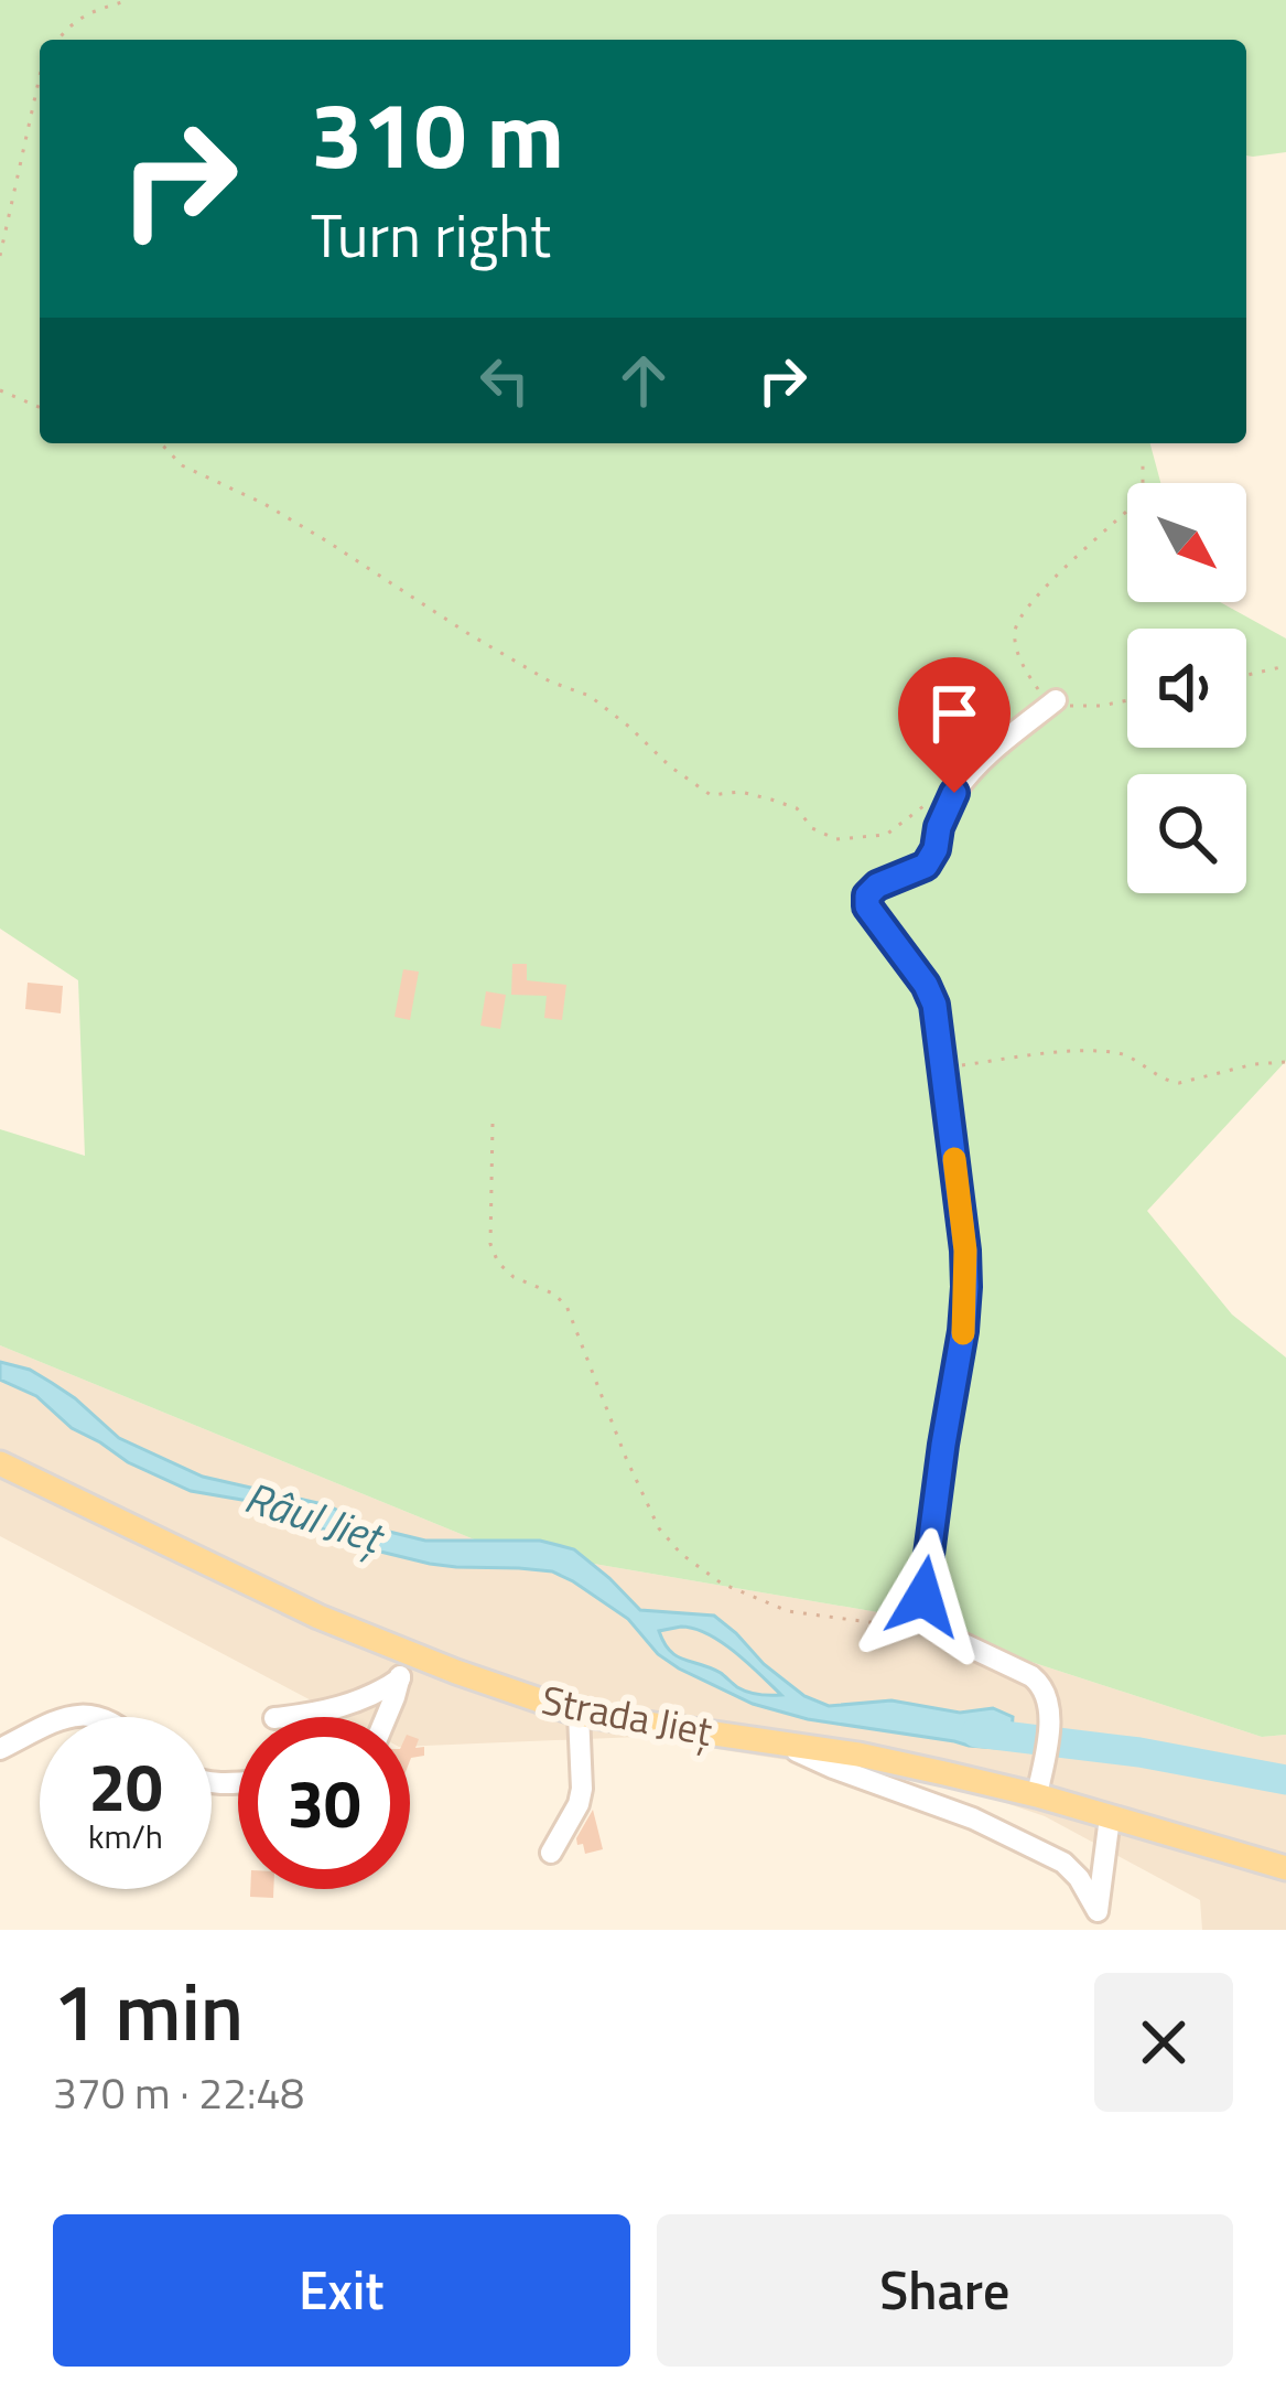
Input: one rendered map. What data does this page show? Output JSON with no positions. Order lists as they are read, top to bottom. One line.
{"streets":{"main road":["Strada Jieț"]},"water":["Râul Jieț"],"north":"bottom right","page":{"turn":["310 m","Turn right"],"speed":"20 km/h","limit":"30","heading":["1 min","370 m · 22:48"],"buttons":["Exit","Share"]}}
